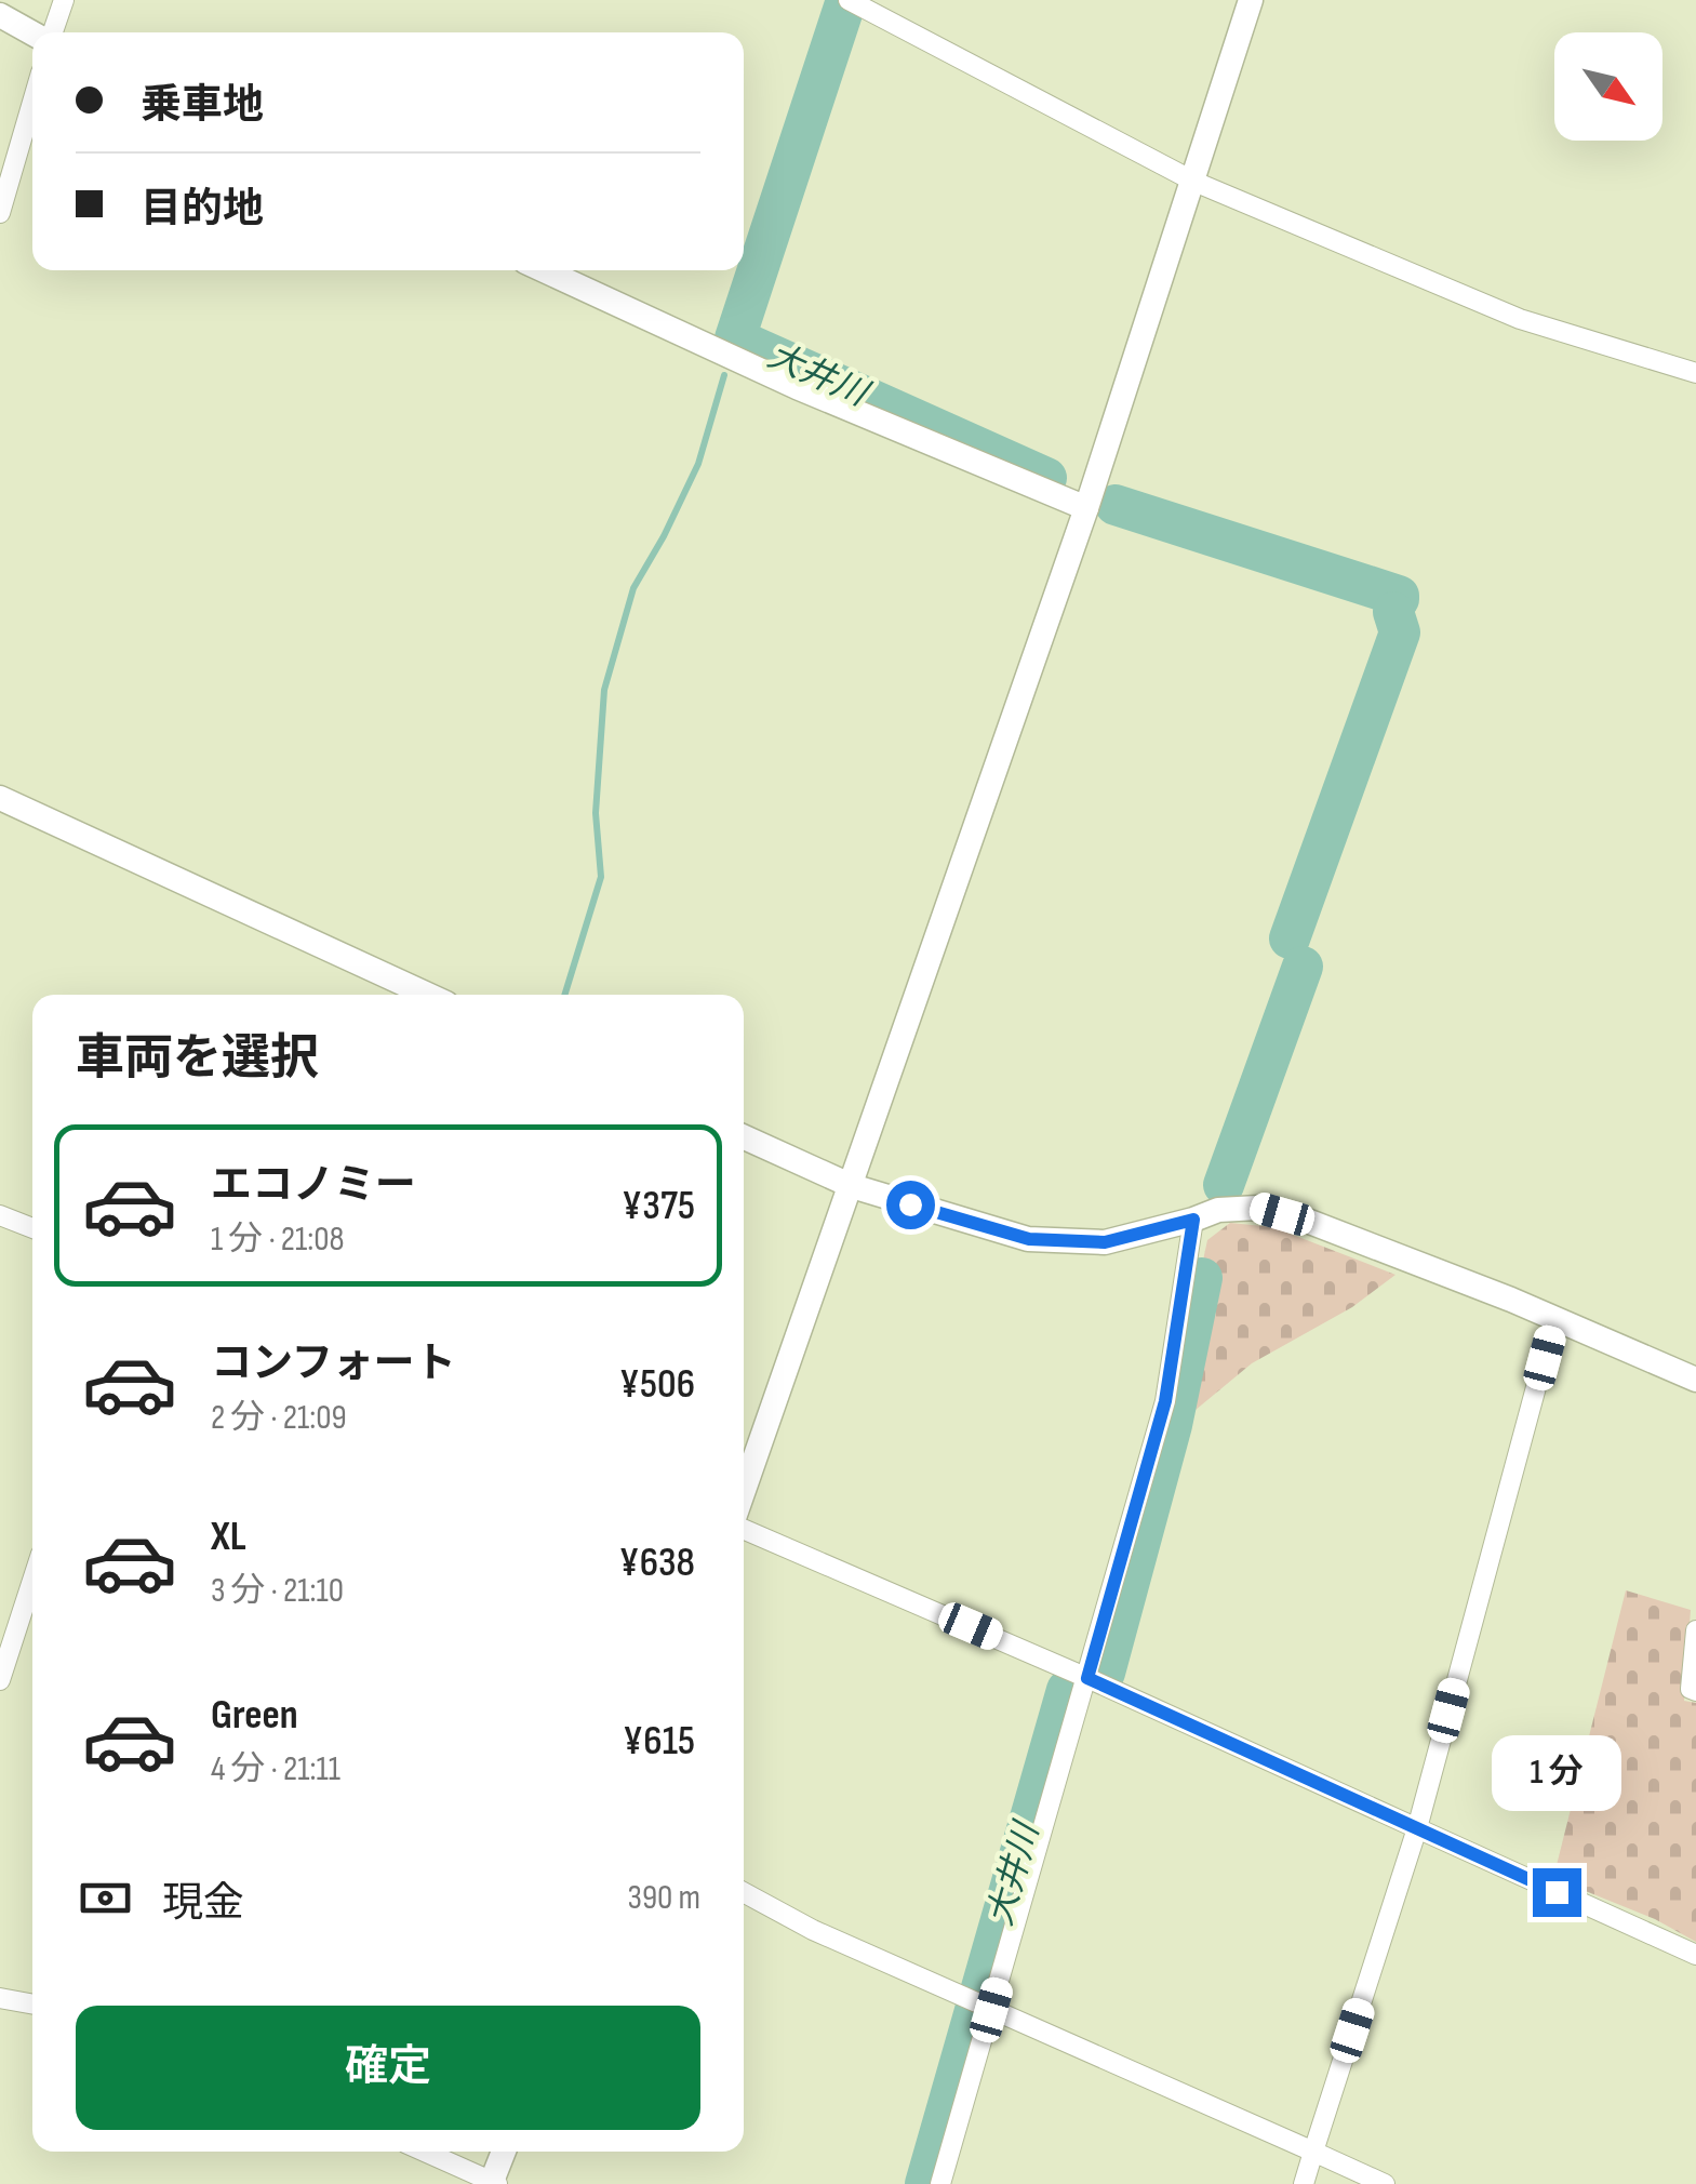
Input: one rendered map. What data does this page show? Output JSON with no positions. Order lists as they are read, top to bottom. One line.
{"water":["大井川"],"north":"bottom right","page":{"banner":["乗車地","目的地"],"heading":"車両を選択","list":[{"name":"エコノミー","note":"1 分 · 21:08","value":"¥375"},{"name":"コンフォート","note":"2 分 · 21:09","value":"¥506"},{"name":"XL","note":"3 分 · 21:10","value":"¥638"},{"name":"Green","note":"4 分 · 21:11","value":"¥615"}],"bubble":"1 分","pay":["現金","390 m"],"buttons":"確定"}}
